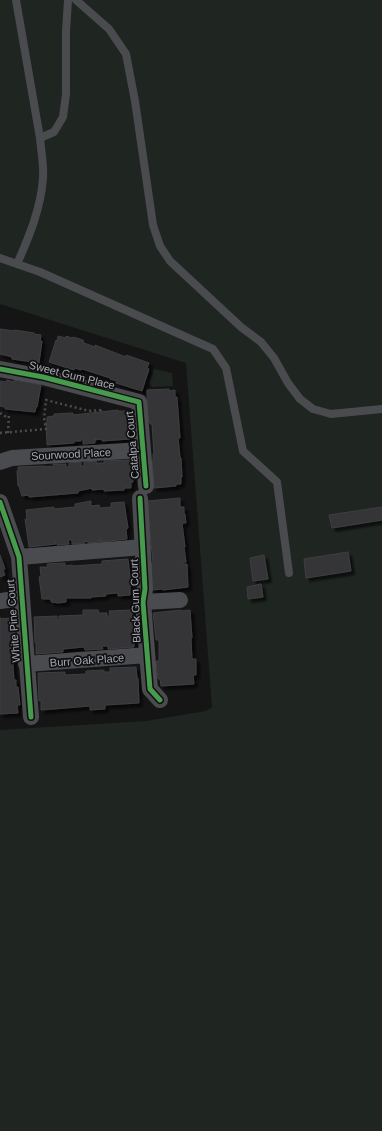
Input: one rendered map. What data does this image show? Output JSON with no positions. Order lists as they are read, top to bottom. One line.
{"streets":{"street":["Sweet Gum Place","Catalpa Court","Sourwood Place","Black Gum Court","White Pine Court","Burr Oak Place"]},"crossings":[["Sweet Gum Place","Catalpa Court"],["Catalpa Court","Sourwood Place"],["Catalpa Court","Black Gum Court"],["Black Gum Court","Burr Oak Place"],["White Pine Court","Burr Oak Place"]]}
